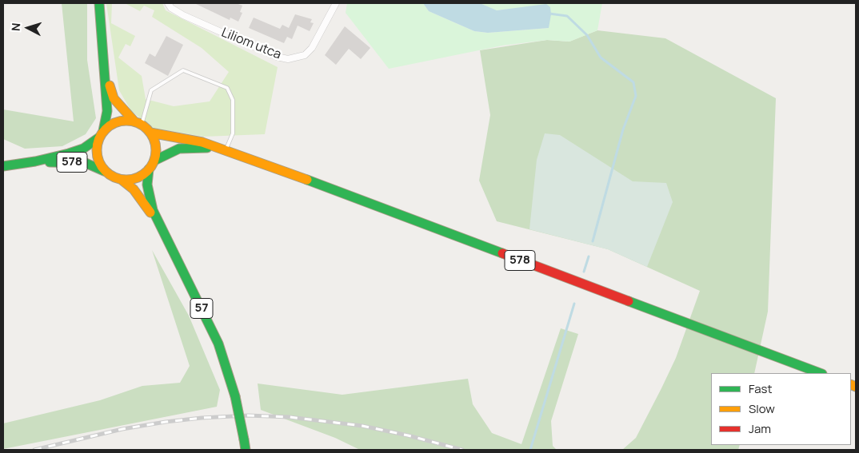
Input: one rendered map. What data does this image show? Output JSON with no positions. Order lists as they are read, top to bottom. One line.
{"streets":{"main road":["578","57"],"street":["Liliom utca"]},"crossings":[["578","57"]],"legend":["Fast","Slow","Jam"],"north":"left"}
